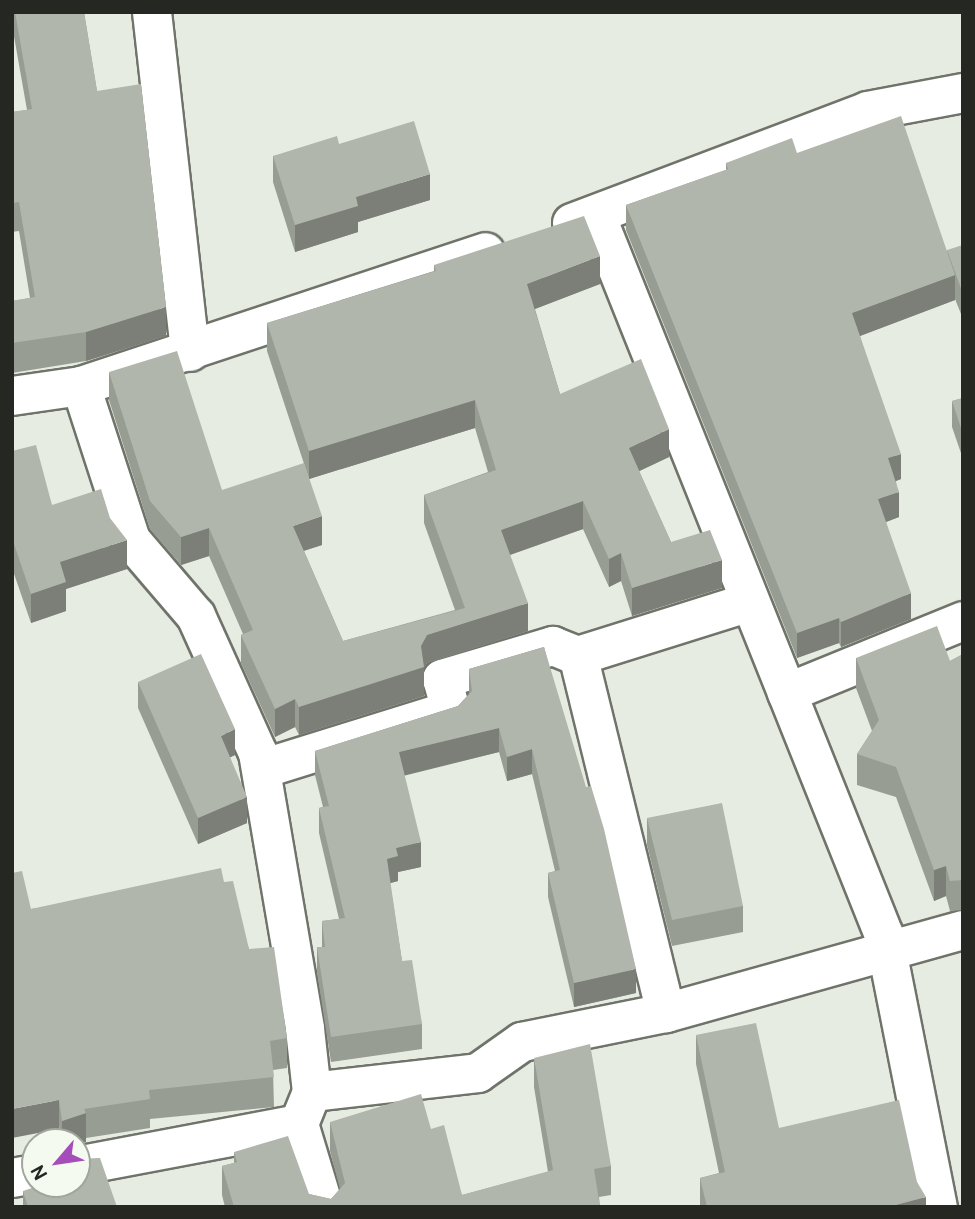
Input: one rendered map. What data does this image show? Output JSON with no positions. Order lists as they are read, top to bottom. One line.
{"north":"bottom left"}
